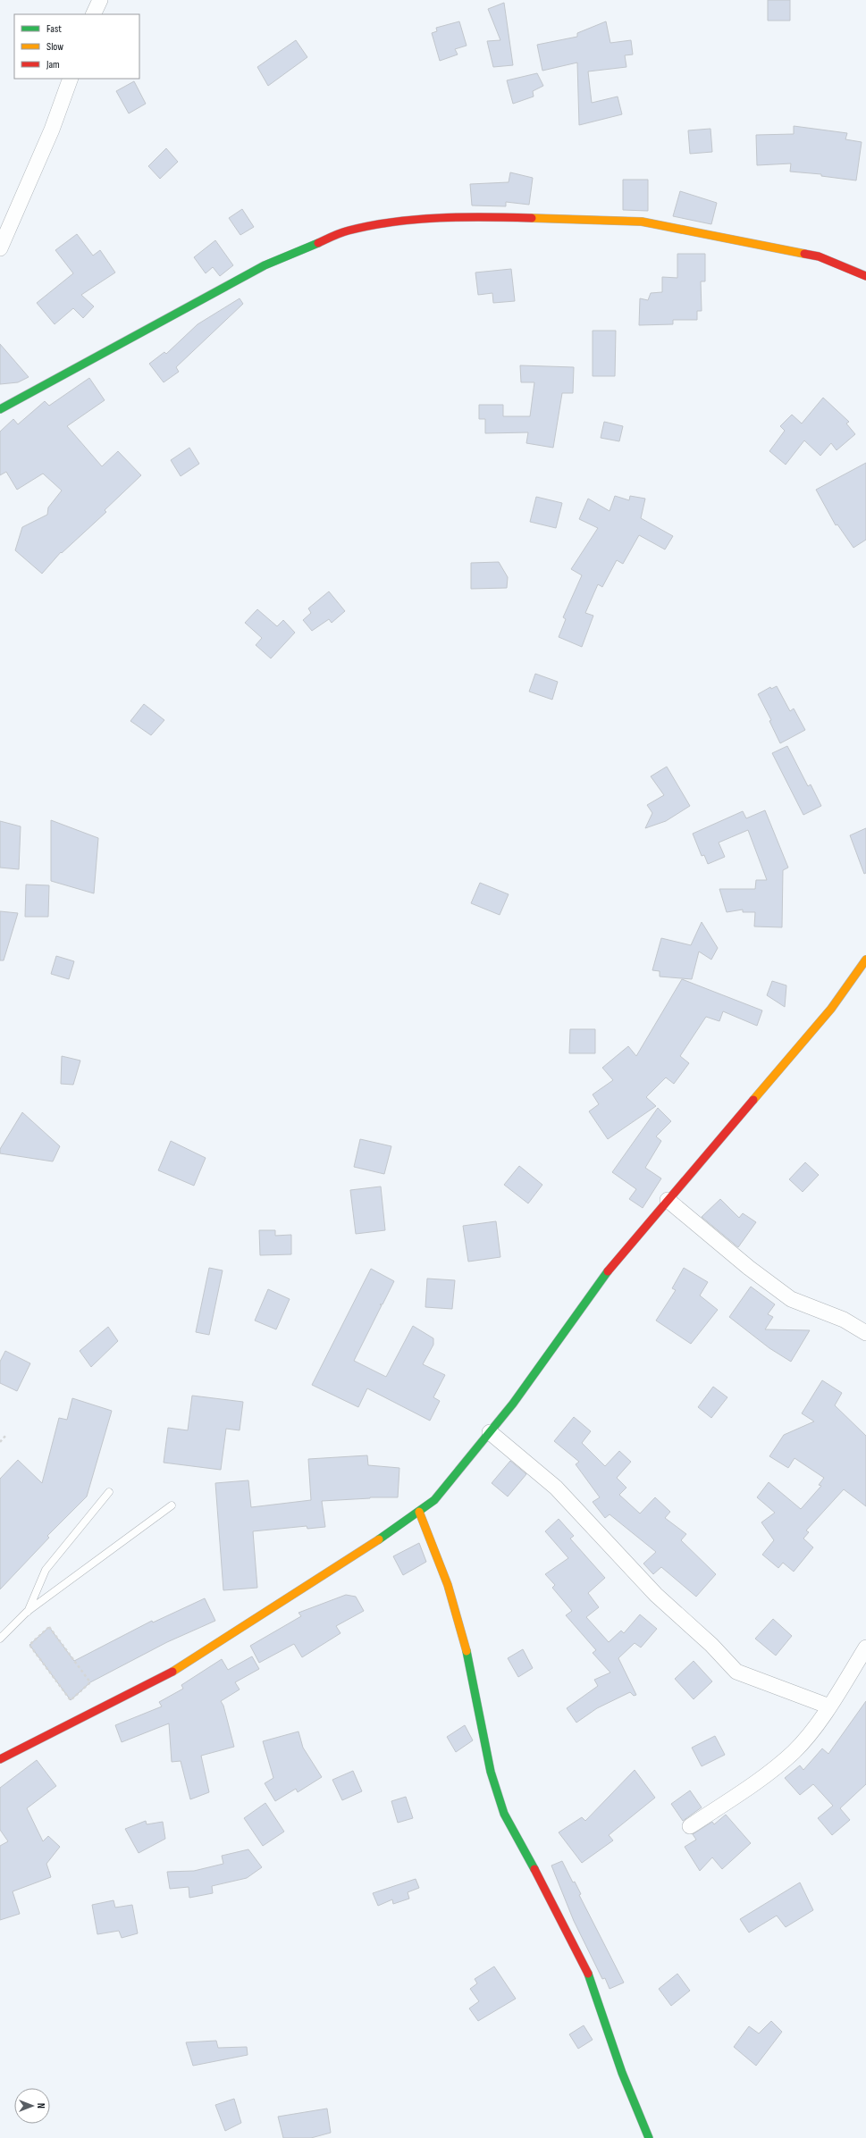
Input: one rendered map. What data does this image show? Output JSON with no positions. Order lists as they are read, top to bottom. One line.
{"legend":["Fast","Slow","Jam"],"north":"right"}
